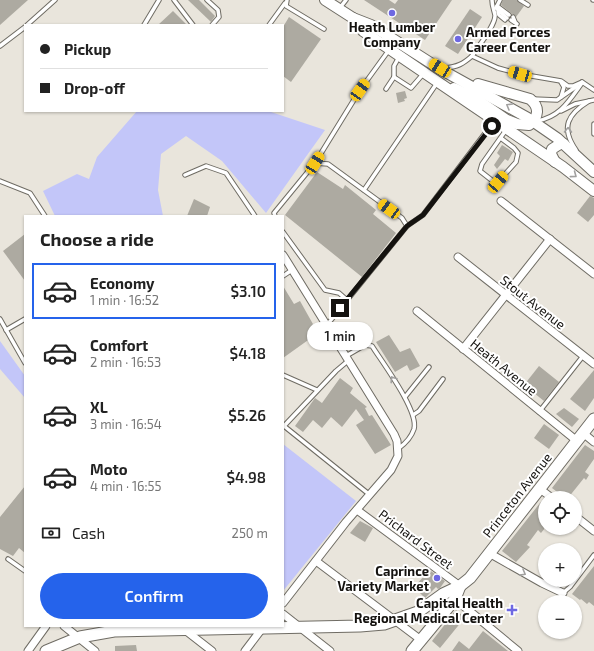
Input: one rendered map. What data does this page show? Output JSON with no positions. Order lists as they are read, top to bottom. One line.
{"streets":{"main road":["Princeton Avenue"],"street":["Stout Avenue","Heath Avenue","Prichard Street"]},"crossings":[["Heath Avenue","Princeton Avenue"],["Princeton Avenue","Prichard Street"]],"places":{"other":["Heath Lumber Company","Armed Forces Career Center","Caprince Variety Market"],"health":["Capital Health Regional Medical Center"]},"page":{"banner":["Pickup","Drop-off"],"heading":"Choose a ride","list":[{"name":"Economy","note":"1 min · 16:52","value":"$3.10"},{"name":"Comfort","note":"2 min · 16:53","value":"$4.18"},{"name":"XL","note":"3 min · 16:54","value":"$5.26"},{"name":"Moto","note":"4 min · 16:55","value":"$4.98"}],"bubble":"1 min","map_buttons":["+","−"],"pay":["Cash","250 m"],"buttons":"Confirm"}}
